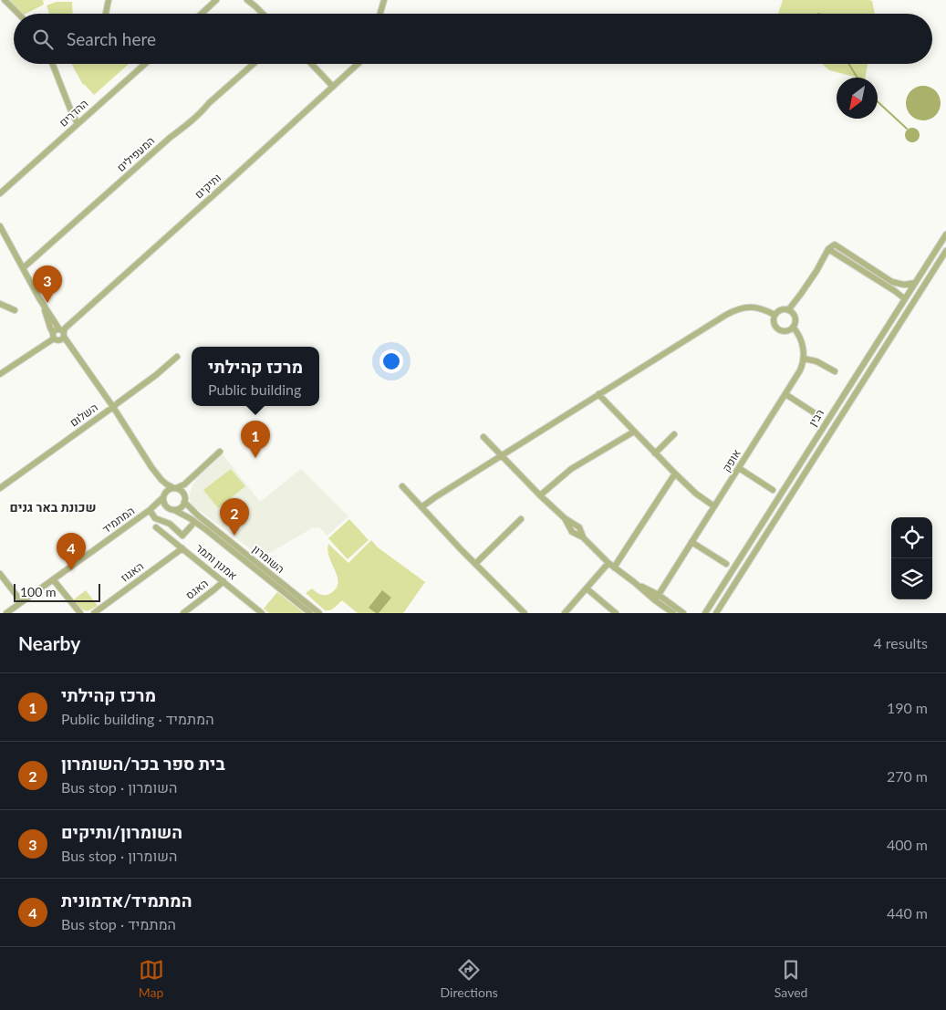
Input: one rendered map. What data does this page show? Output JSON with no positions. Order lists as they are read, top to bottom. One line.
{"streets":{"street":["ההדרים","המעפילים","ותיקים","השלום","רבין","אופק","המתמיד","השומרון","אמנון ותמר","האגוז","האגס"]},"crossings":[["המתמיד","השומרון"],["אמנון ותמר","האגוז"],["אמנון ותמר","האגס"]],"districts":["שכונת באר גנים"],"scale_bar":"100 m","north":"bottom left","page":{"search":"Search here","pins":["3","1","2","4"],"popup":["מרכז קהילתי","Public building"],"scale":"100 m","heading":["Nearby","4 results"],"list":[{"mark":"1","name":"מרכז קהילתי","note":"Public building · המתמיד","value":"190 m"},{"mark":"2","name":"בית ספר בכר/השומרון","note":"Bus stop · השומרון","value":"270 m"},{"mark":"3","name":"השומרון/ותיקים","note":"Bus stop · השומרון","value":"400 m"},{"mark":"4","name":"המתמיד/אדמונית","note":"Bus stop · המתמיד","value":"440 m"}],"nav":["Map","Directions","Saved"]}}
